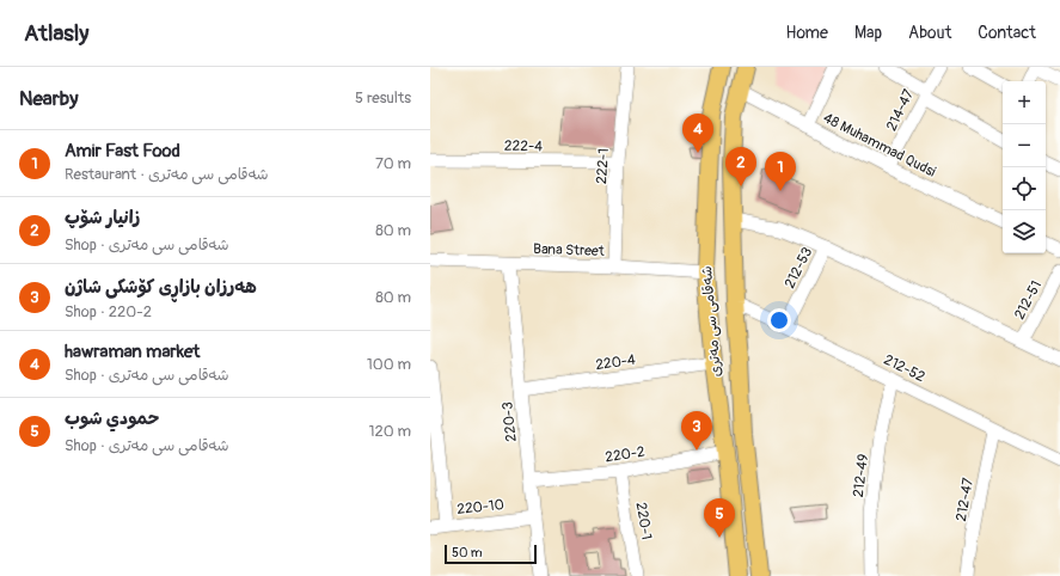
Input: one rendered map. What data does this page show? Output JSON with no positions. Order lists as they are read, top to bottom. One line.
{"streets":{"main road":["شەقامی سی مەتری"],"street":["214-47","48 Muhammad Qudsi","222-4","222-1","Bana Street","212-53","212-51","220-4","212-52","220-3","220-2","212-49","212-47","220-10","220-1"]},"crossings":[["214-47","48 Muhammad Qudsi"],["48 Muhammad Qudsi","شەقامی سی مەتری"],["222-4","222-1"],["222-1","Bana Street"],["Bana Street","شەقامی سی مەتری"],["Bana Street","220-3"],["212-53","212-52"],["شەقامی سی مەتری","220-4"],["شەقامی سی مەتری","212-52"],["شەقامی سی مەتری","220-2"],["220-4","220-3"],["212-52","212-49"],["212-52","212-47"],["220-3","220-2"],["220-3","220-10"],["220-2","220-1"]],"scale_bar":"50 m","page":{"header":"Atlasly","nav":["Home","Map","About","Contact"],"heading":["Nearby","5 results"],"map_buttons":["+","−"],"pins":["4","2","1","3","5"],"list":[{"mark":"1","name":"Amir Fast Food","note":"Restaurant · شەقامی سی مەتری","value":"70 m"},{"mark":"2","name":"زانیار شۆپ","note":"Shop · شەقامی سی مەتری","value":"80 m"},{"mark":"3","name":"ھەرزان بازاڕی كۆشكی شاژن","note":"Shop · 220-2","value":"80 m"},{"mark":"4","name":"hawraman market","note":"Shop · شەقامی سی مەتری","value":"100 m"},{"mark":"5","name":"حمودي شوب","note":"Shop · شەقامی سی مەتری","value":"120 m"}],"scale":"50 m"}}
